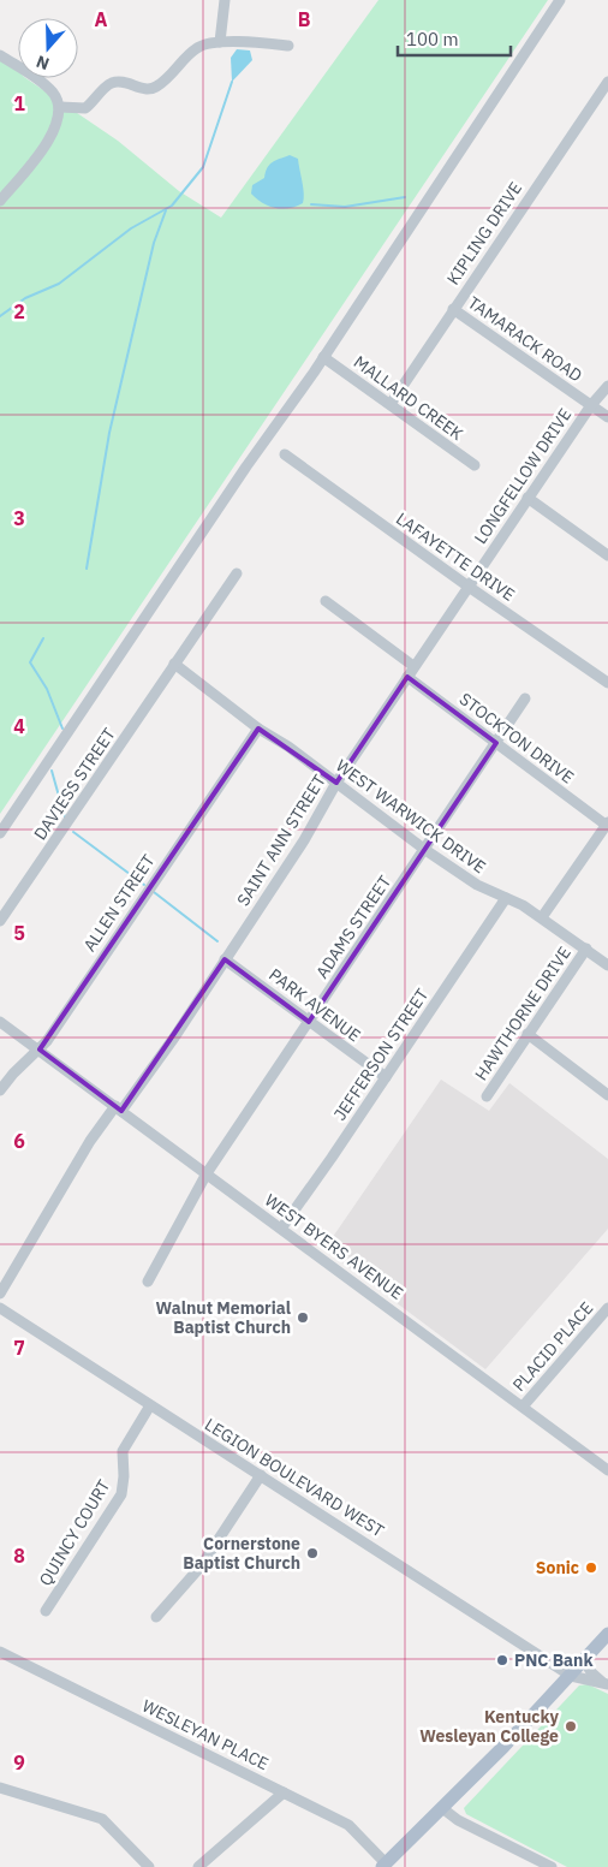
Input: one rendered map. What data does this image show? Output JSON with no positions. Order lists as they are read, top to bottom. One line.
{"streets":{"street":["KIPLING DRIVE","TAMARACK ROAD","MALLARD CREEK","LONGFELLOW DRIVE","LAFAYETTE DRIVE","STOCKTON DRIVE","DAVIESS STREET","WEST WARWICK DRIVE","SAINT ANN STREET","ALLEN STREET","ADAMS STREET","PARK AVENUE","HAWTHORNE DRIVE","JEFFERSON STREET","WEST BYERS AVENUE","PLACID PLACE","LEGION BOULEVARD WEST","QUINCY COURT","WESLEYAN PLACE"]},"crossings":[["KIPLING DRIVE","TAMARACK ROAD"],["KIPLING DRIVE","MALLARD CREEK"],["TAMARACK ROAD","LONGFELLOW DRIVE"],["LONGFELLOW DRIVE","LAFAYETTE DRIVE"],["LONGFELLOW DRIVE","SAINT ANN STREET"],["LAFAYETTE DRIVE","SAINT ANN STREET"],["STOCKTON DRIVE","SAINT ANN STREET"],["STOCKTON DRIVE","ADAMS STREET"],["DAVIESS STREET","WEST WARWICK DRIVE"],["WEST WARWICK DRIVE","SAINT ANN STREET"],["WEST WARWICK DRIVE","ALLEN STREET"],["WEST WARWICK DRIVE","ADAMS STREET"],["WEST WARWICK DRIVE","HAWTHORNE DRIVE"],["WEST WARWICK DRIVE","JEFFERSON STREET"],["SAINT ANN STREET","PARK AVENUE"],["SAINT ANN STREET","WEST BYERS AVENUE"],["ALLEN STREET","WEST BYERS AVENUE"],["ADAMS STREET","PARK AVENUE"],["ADAMS STREET","WEST BYERS AVENUE"],["PARK AVENUE","JEFFERSON STREET"],["JEFFERSON STREET","WEST BYERS AVENUE"],["WEST BYERS AVENUE","PLACID PLACE"],["LEGION BOULEVARD WEST","QUINCY COURT"]],"places":["Walnut Memorial Baptist Church","Cornerstone Baptist Church","Sonic","PNC Bank","Kentucky Wesleyan College"],"scale_bar":"100 m","north":"bottom","grid":{"columns":["A","B"],"rows":["1","2","3","4","5","6","7","8","9"]}}
